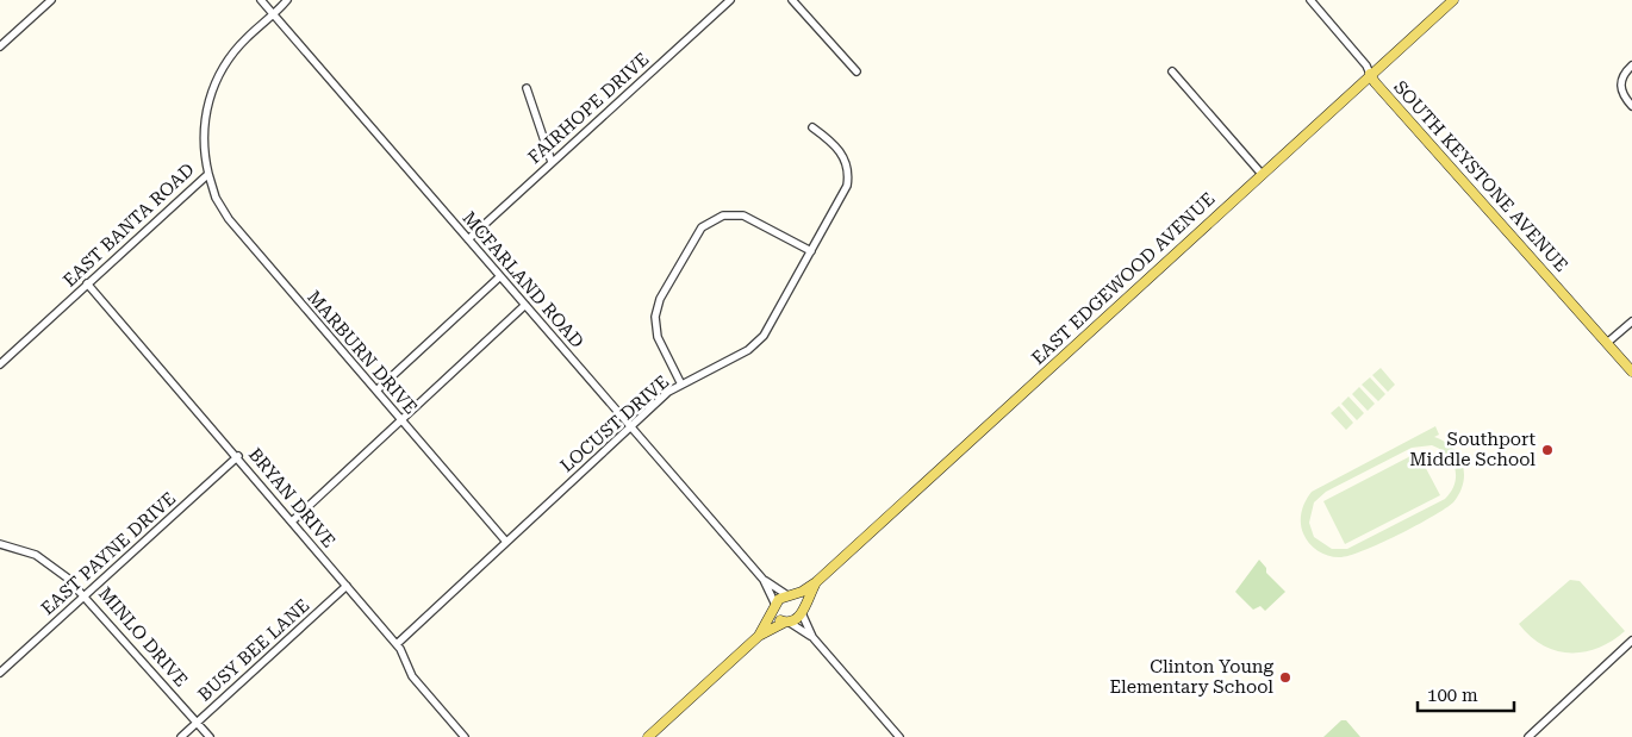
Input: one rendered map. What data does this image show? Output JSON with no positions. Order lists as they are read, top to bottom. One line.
{"streets":{"main road":["SOUTH KEYSTONE AVENUE","EAST EDGEWOOD AVENUE"],"street":["FAIRHOPE DRIVE","EAST BANTA ROAD","MCFARLAND ROAD","MARBURN DRIVE","LOCUST DRIVE","BRYAN DRIVE","EAST PAYNE DRIVE","MINLO DRIVE","BUSY BEE LANE"]},"crossings":[["FAIRHOPE DRIVE","MCFARLAND ROAD"],["SOUTH KEYSTONE AVENUE","EAST EDGEWOOD AVENUE"],["EAST BANTA ROAD","MCFARLAND ROAD"],["EAST BANTA ROAD","MARBURN DRIVE"],["EAST BANTA ROAD","BRYAN DRIVE"],["EAST EDGEWOOD AVENUE","MCFARLAND ROAD"],["MCFARLAND ROAD","LOCUST DRIVE"],["MARBURN DRIVE","LOCUST DRIVE"],["LOCUST DRIVE","BRYAN DRIVE"],["BRYAN DRIVE","EAST PAYNE DRIVE"],["BRYAN DRIVE","BUSY BEE LANE"],["EAST PAYNE DRIVE","MINLO DRIVE"],["MINLO DRIVE","BUSY BEE LANE"]],"places":["Southport Middle School","Clinton Young Elementary School"],"scale_bar":"100 m"}
